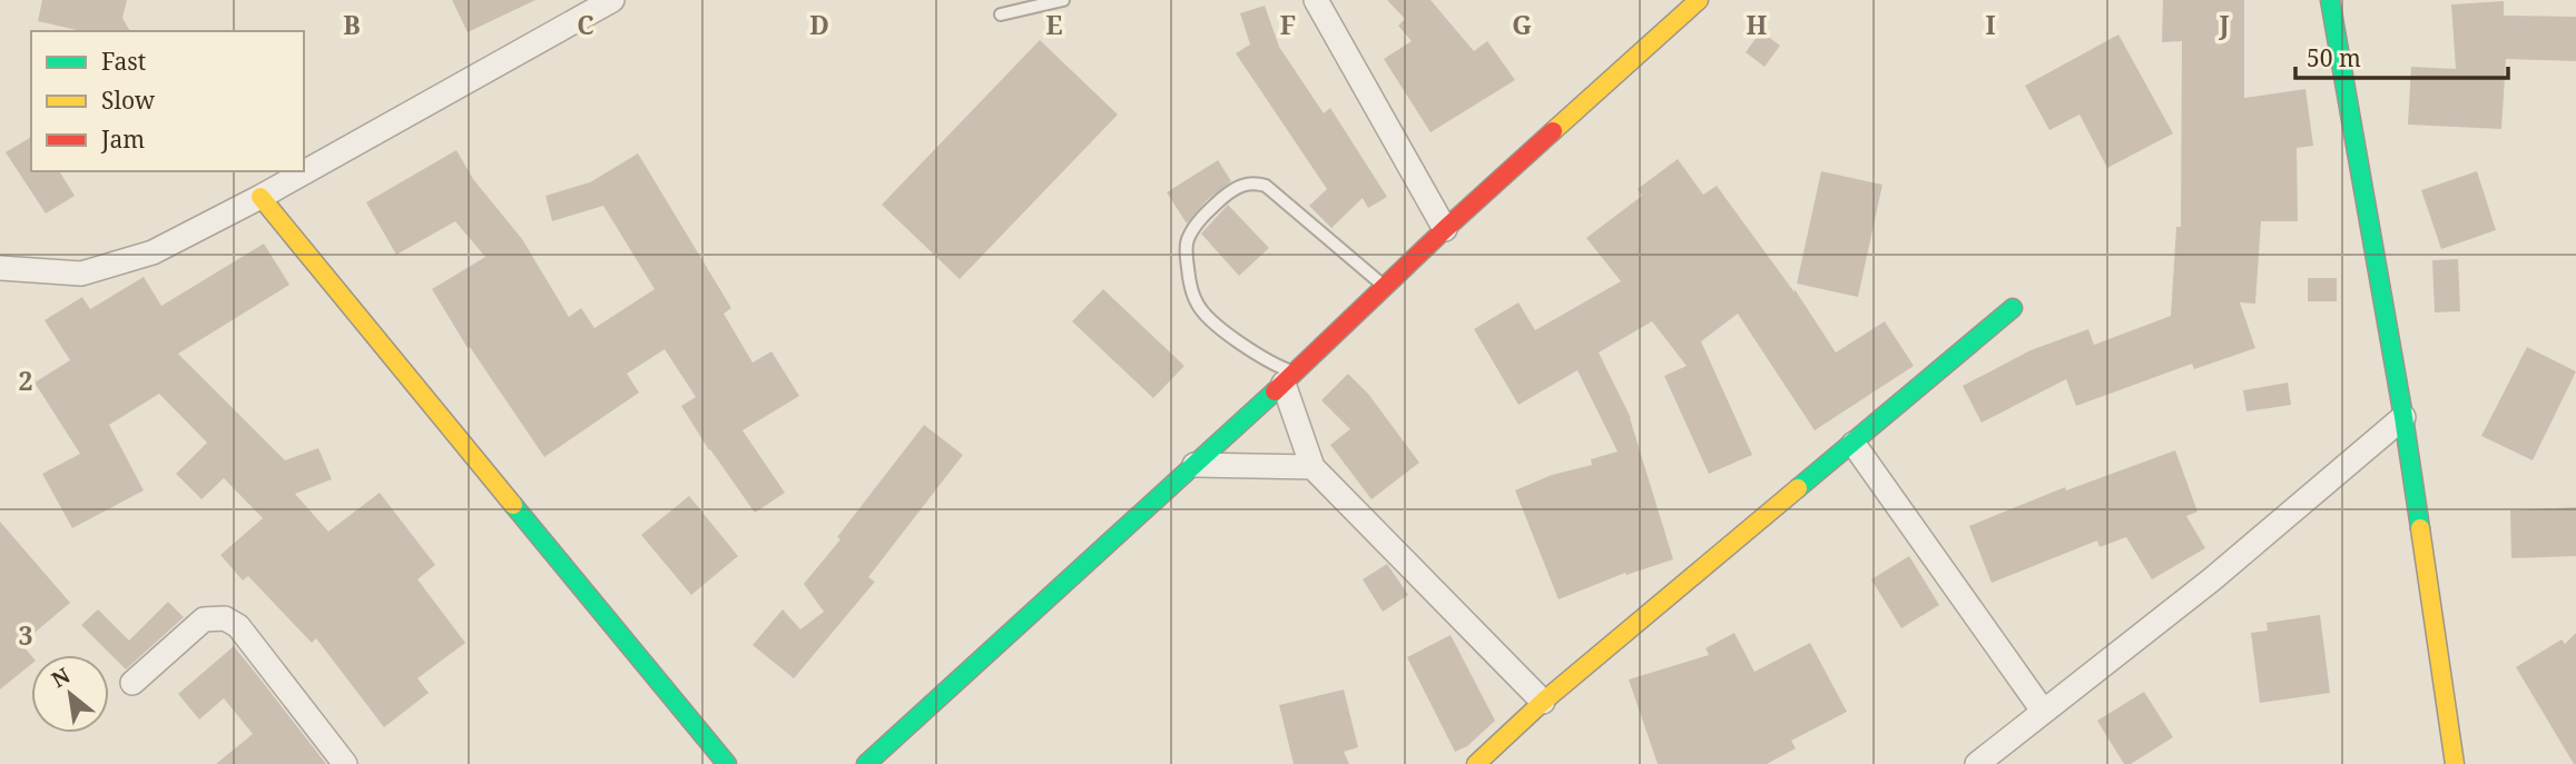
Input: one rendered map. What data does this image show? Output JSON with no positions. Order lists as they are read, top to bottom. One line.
{"legend":["Fast","Slow","Jam"],"scale_bar":"50 m","north":"top left","grid":{"columns":["B","C","D","E","F","G","H","I","J"],"rows":["2","3"]}}
